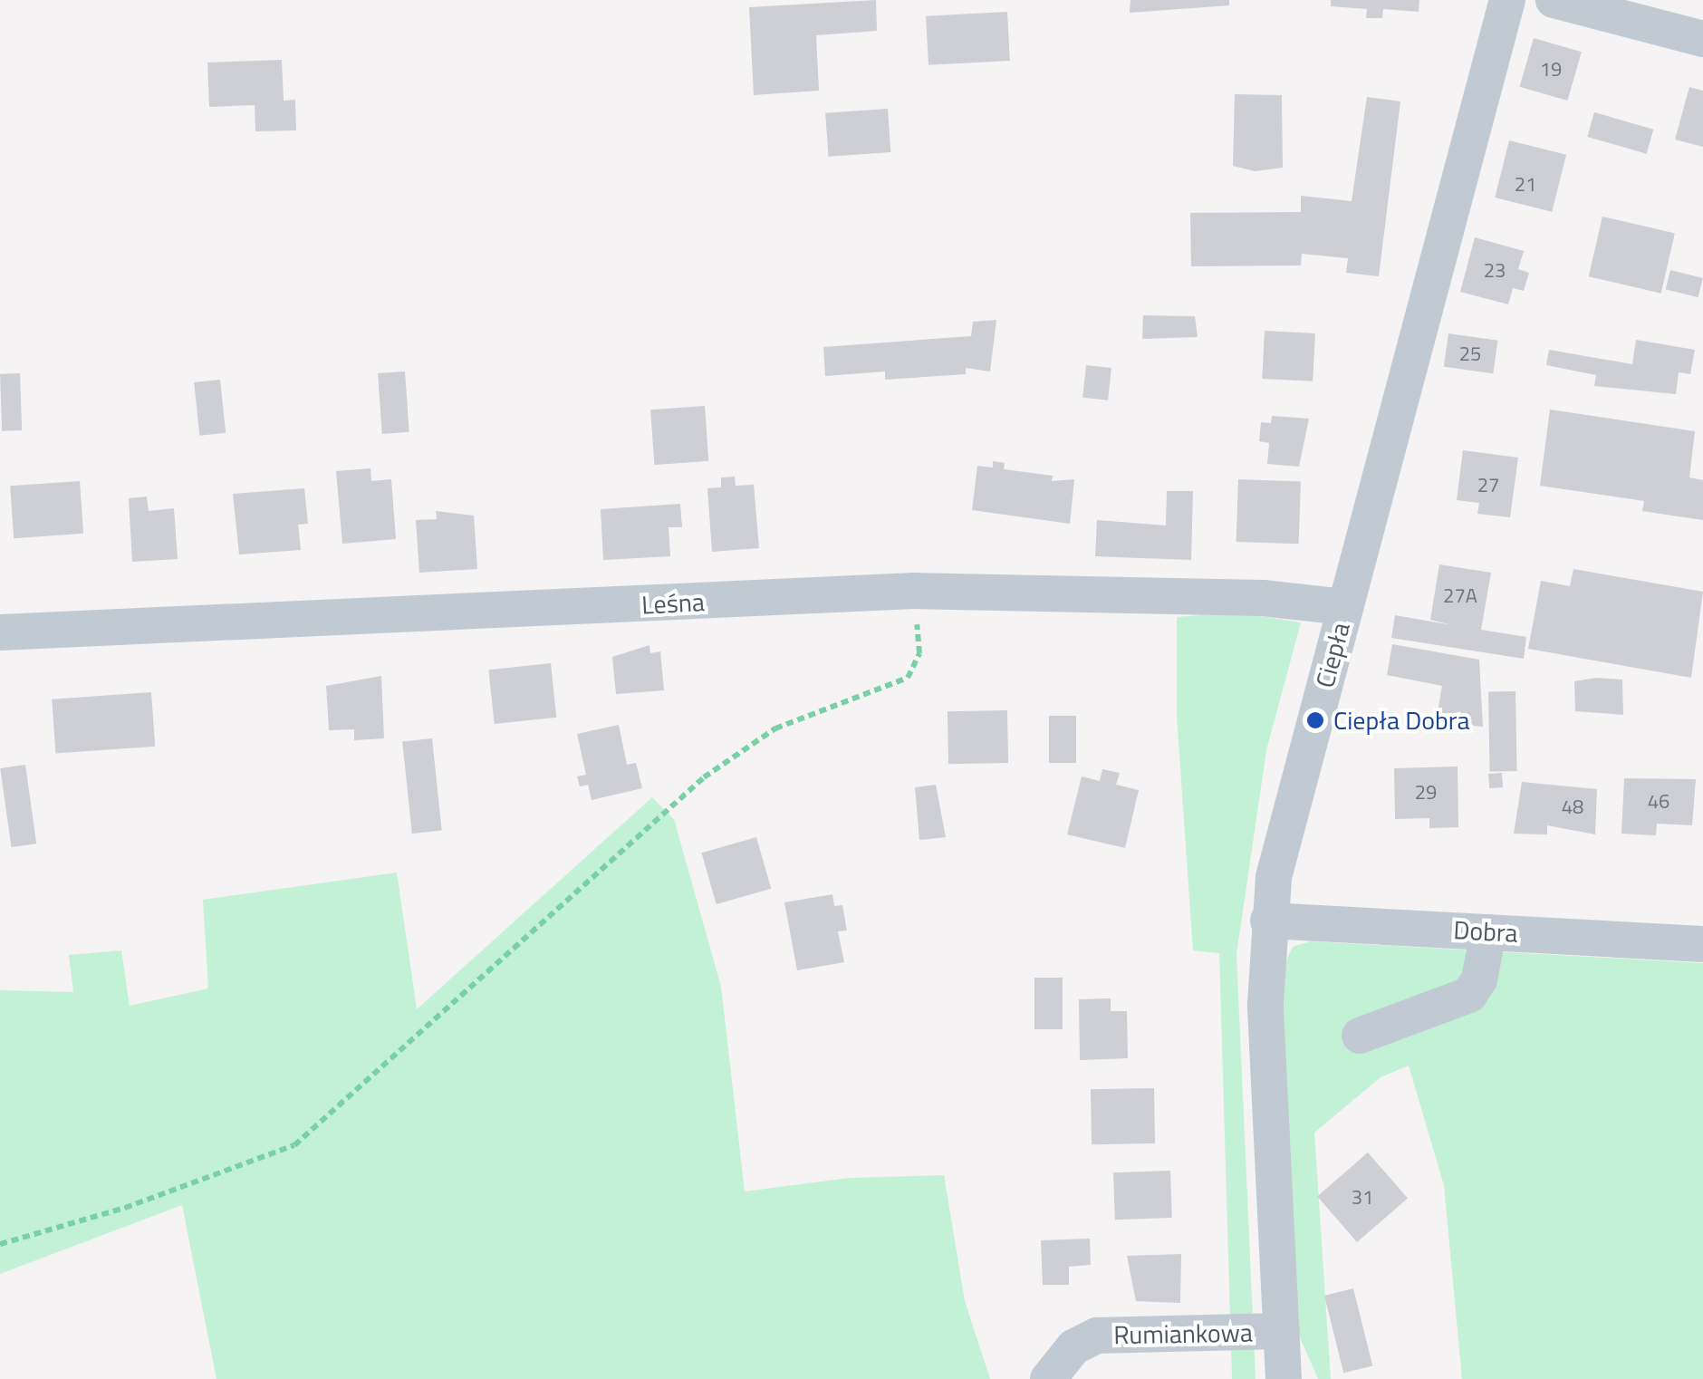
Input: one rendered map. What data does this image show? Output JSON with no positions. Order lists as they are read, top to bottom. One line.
{"streets":{"street":["Leśna","Ciepła","Dobra","Rumiankowa"]},"crossings":[["Leśna","Ciepła"],["Ciepła","Dobra"],["Ciepła","Rumiankowa"]],"places":["Ciepła Dobra"],"house_numbers":["19","21","23","25","27","27A","29","46","48","31"]}
